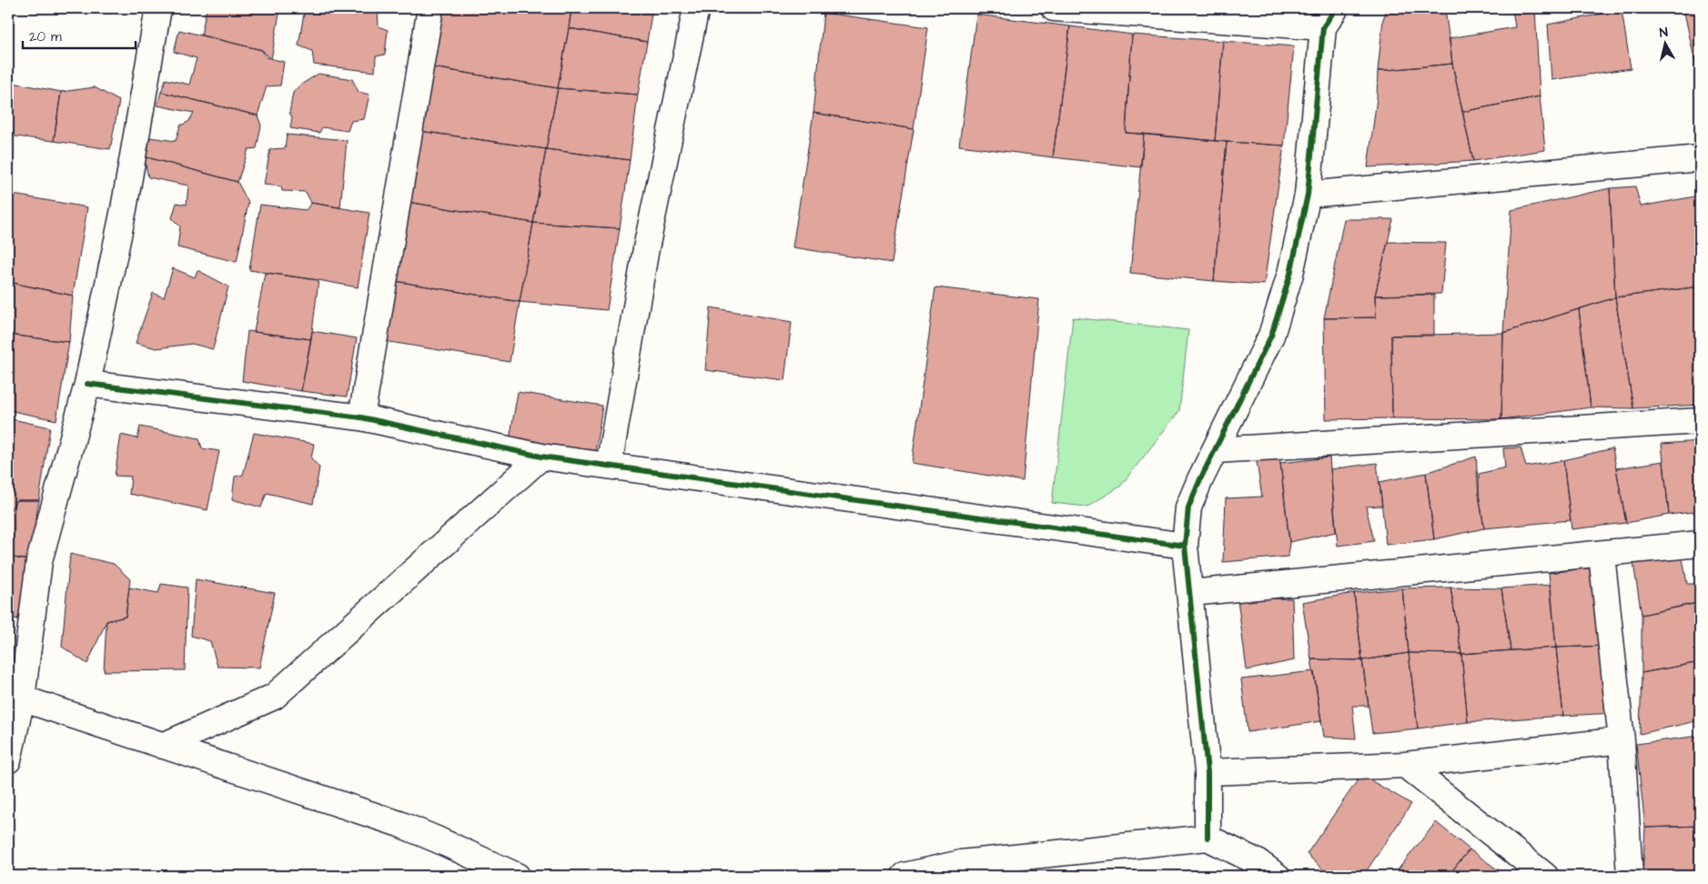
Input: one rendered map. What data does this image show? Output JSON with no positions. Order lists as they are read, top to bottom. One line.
{"scale_bar":"20 m","north":"top"}
